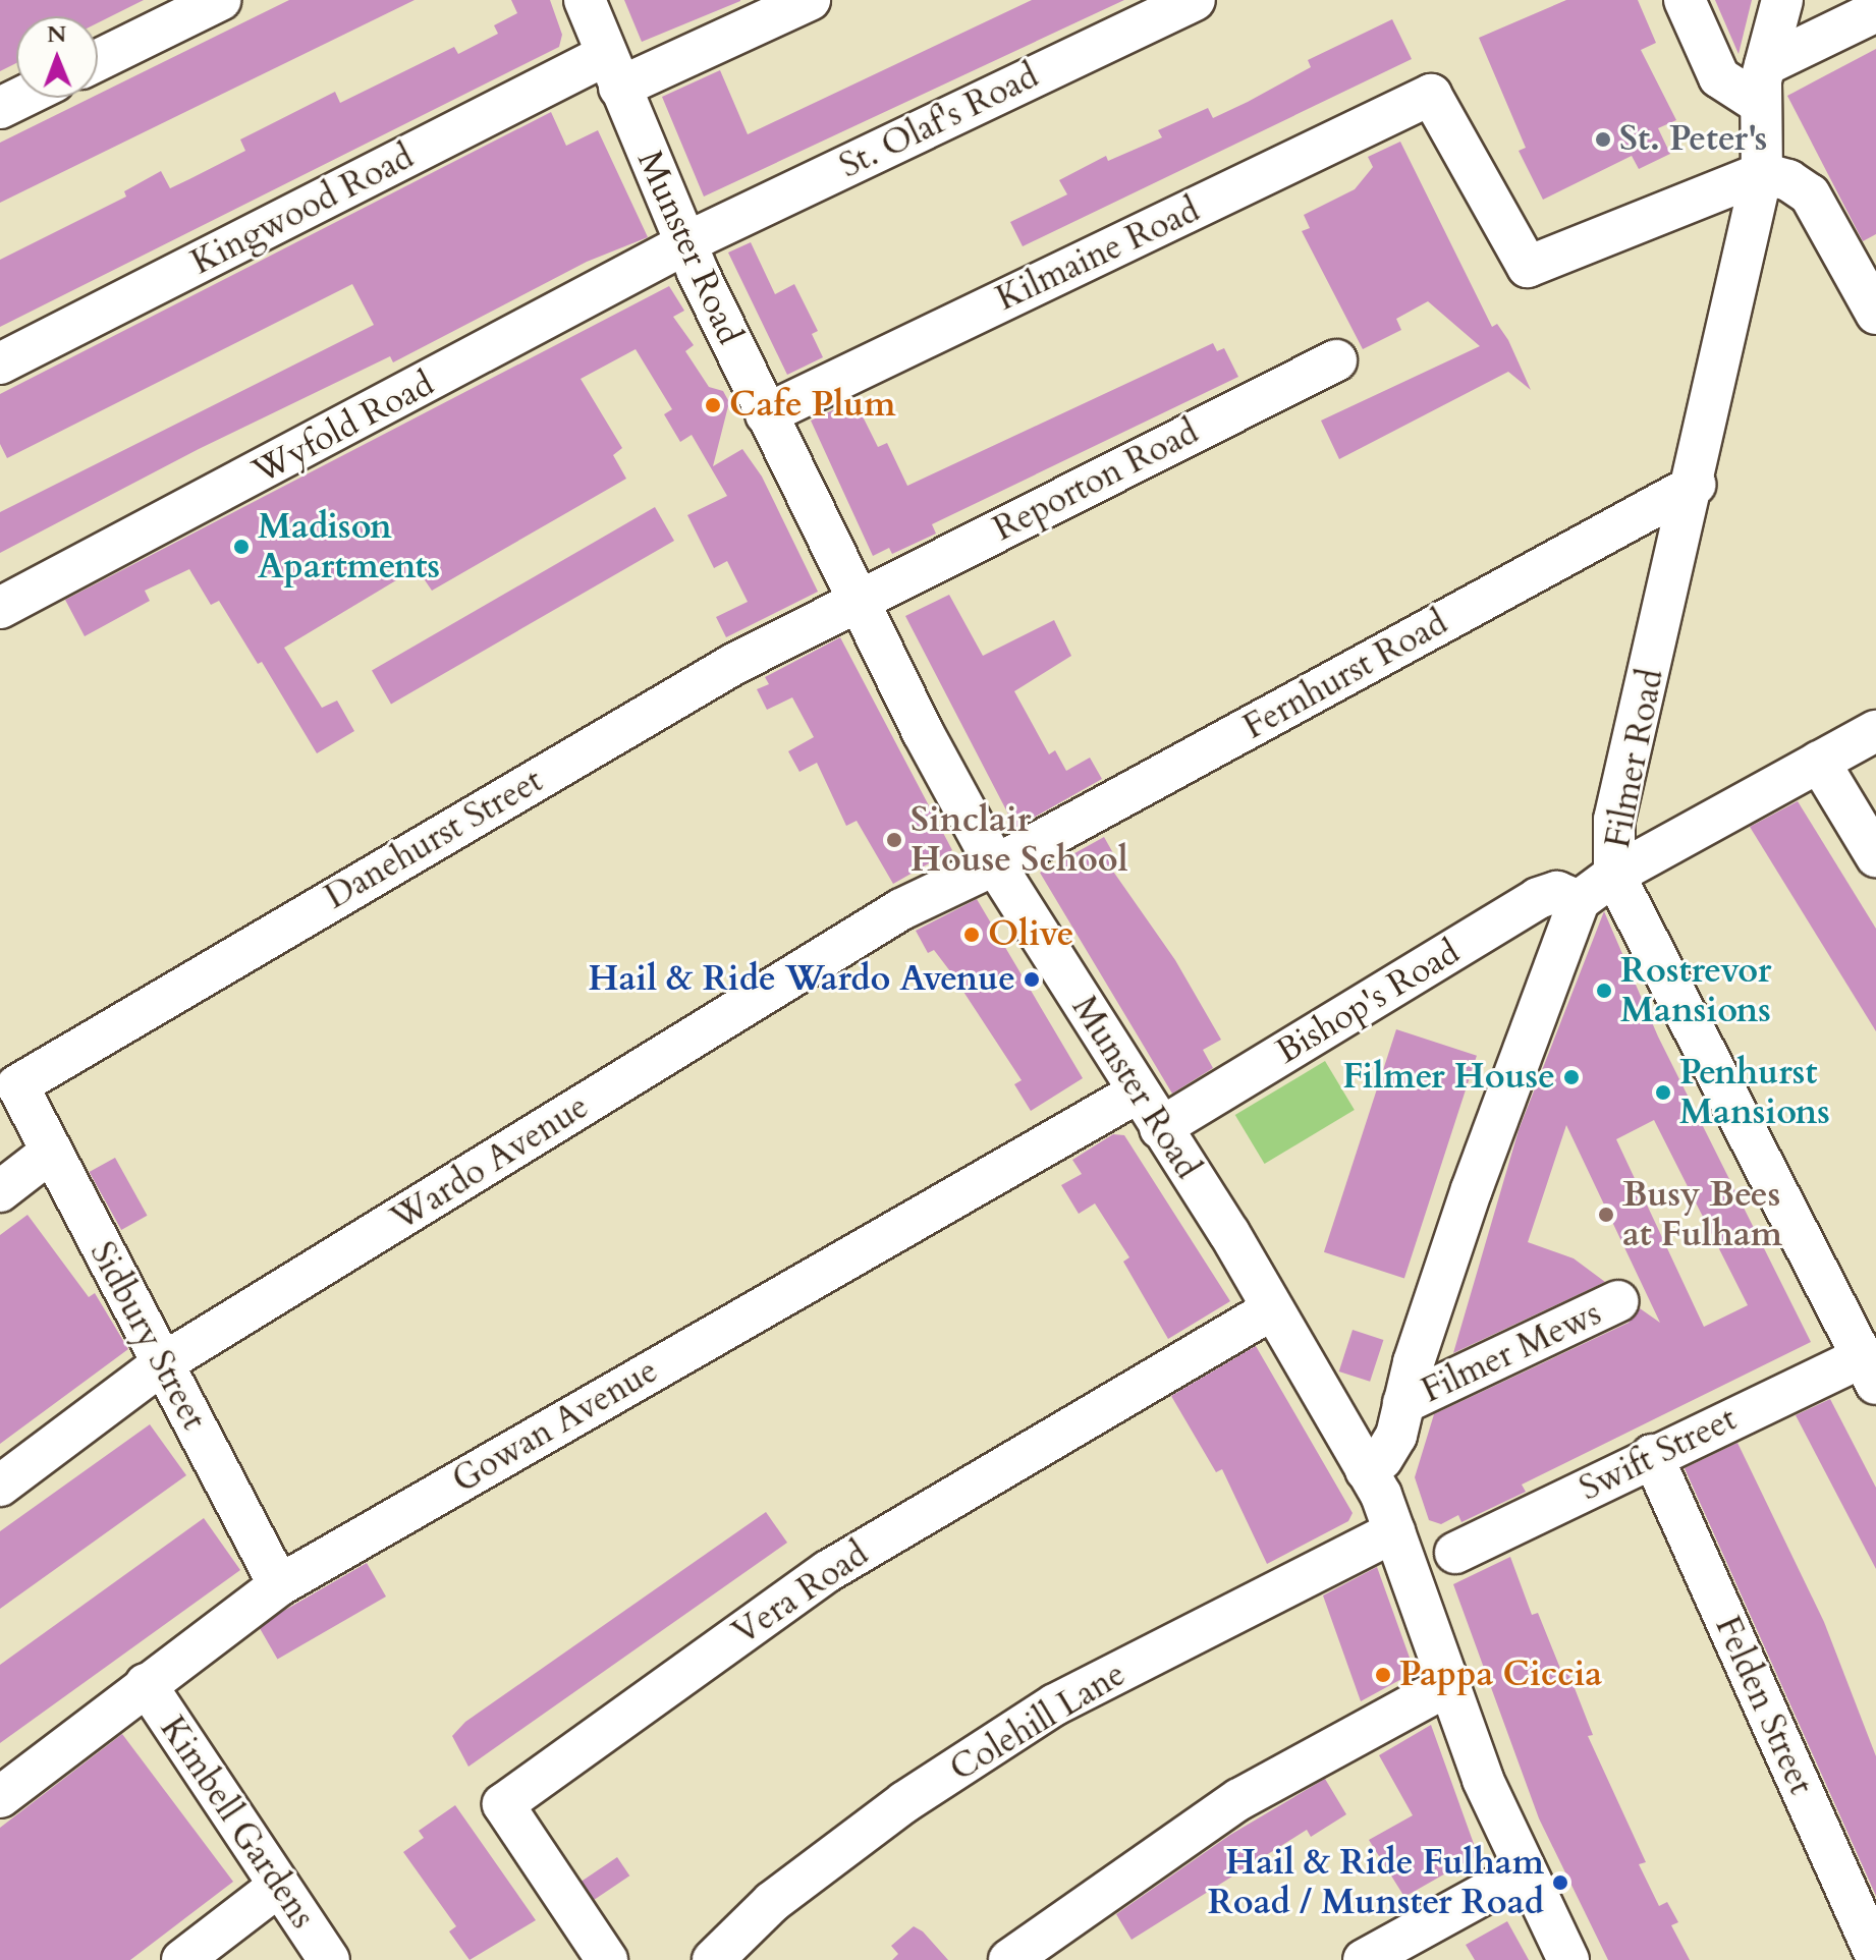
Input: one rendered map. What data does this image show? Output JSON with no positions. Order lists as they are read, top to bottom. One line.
{"streets":{"street":["St. Olaf's Road","Kingwood Road","Munster Road","Kilmaine Road","Wyfold Road","Reporton Road","Fernhurst Road","Filmer Road","Danehurst Street","Bishop's Road","Wardo Avenue","Sidbury Street","Filmer Mews","Gowan Avenue","Swift Street","Vera Road","Felden Street","Colehill Lane","Kimbell Gardens"]},"crossings":[["St. Olaf's Road","Munster Road"],["St. Olaf's Road","Wyfold Road"],["Kingwood Road","Munster Road"],["Munster Road","Kilmaine Road"],["Munster Road","Wyfold Road"],["Munster Road","Reporton Road"],["Munster Road","Fernhurst Road"],["Munster Road","Danehurst Street"],["Munster Road","Bishop's Road"],["Munster Road","Wardo Avenue"],["Munster Road","Gowan Avenue"],["Munster Road","Vera Road"],["Munster Road","Colehill Lane"],["Kilmaine Road","Filmer Road"],["Reporton Road","Danehurst Street"],["Fernhurst Road","Filmer Road"],["Fernhurst Road","Wardo Avenue"],["Filmer Road","Bishop's Road"],["Danehurst Street","Sidbury Street"],["Wardo Avenue","Sidbury Street"],["Sidbury Street","Gowan Avenue"],["Gowan Avenue","Kimbell Gardens"],["Swift Street","Felden Street"]],"places":["St. Peter's","Cafe Plum","Madison Apartments","Sinclair House School","Olive","Hail & Ride Wardo Avenue","Rostrevor Mansions","Filmer House","Penhurst Mansions","Busy Bees at Fulham","Pappa Ciccia","Hail & Ride Fulham Road / Munster Road"],"north":"top"}
